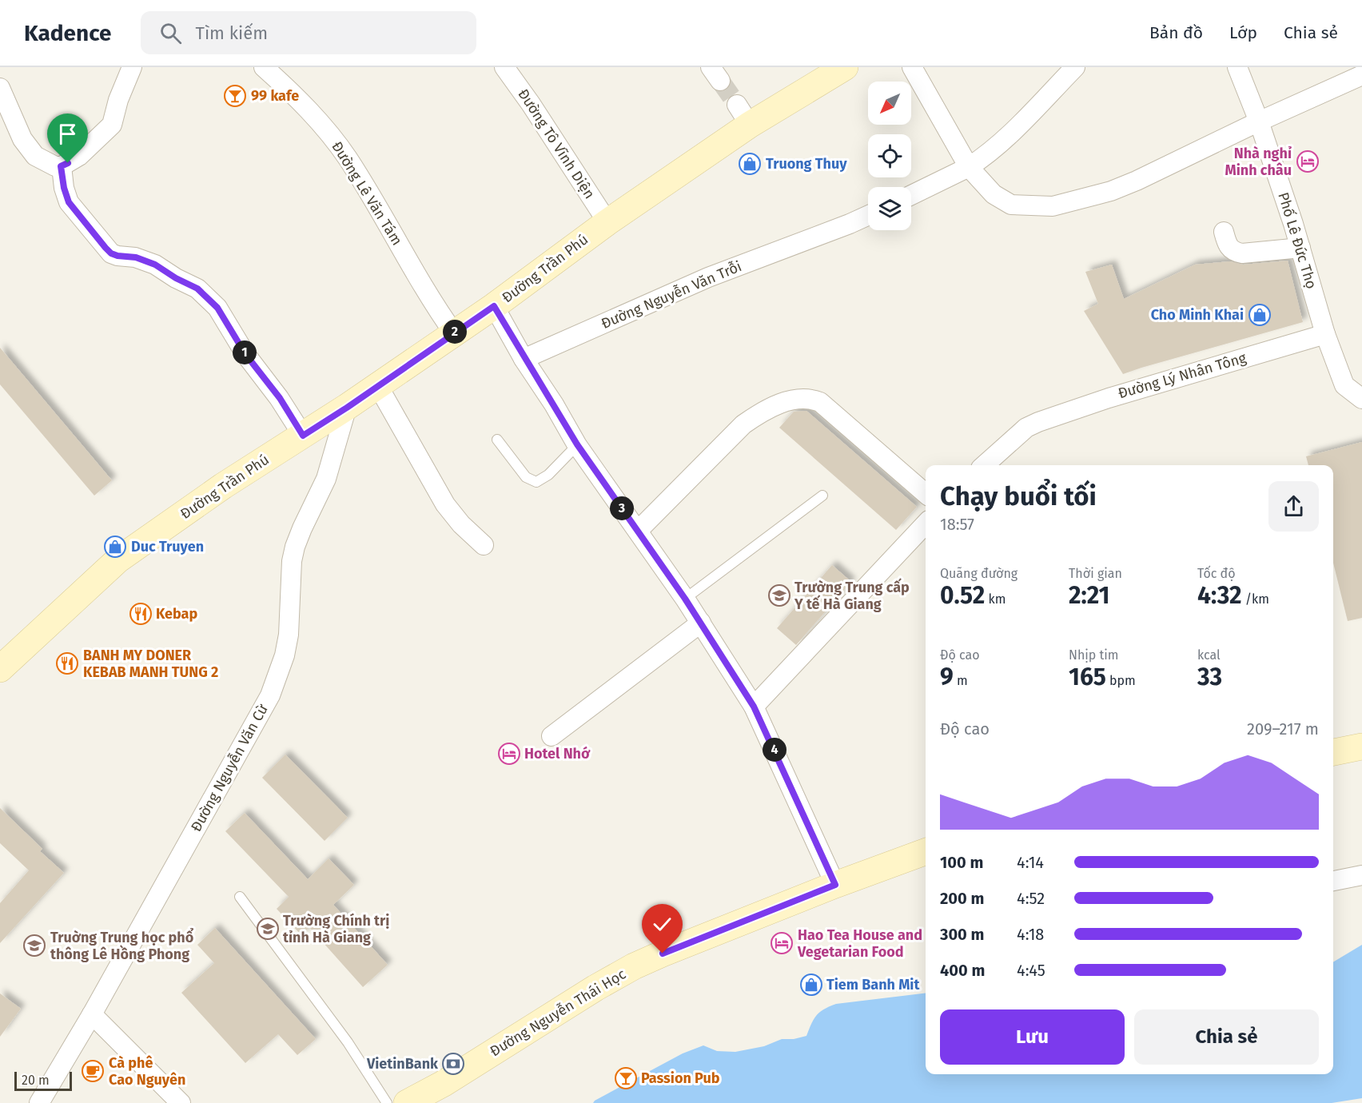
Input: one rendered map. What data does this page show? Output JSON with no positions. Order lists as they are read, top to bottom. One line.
{"streets":{"main road":["Đường Trần Phú","Đường Nguyễn Thái Học"],"street":["Đường Tô Vĩnh Diện","Đường Lê Văn Tám","Phố Lê Đức Thọ","Đường Nguyễn Văn Trỗi","Đường Lý Nhân Tông","Đường Nguyễn Văn Cừ"]},"crossings":[["Đường Tô Vĩnh Diện","Đường Trần Phú"],["Đường Lê Văn Tám","Đường Trần Phú"],["Phố Lê Đức Thọ","Đường Lý Nhân Tông"],["Đường Trần Phú","Đường Nguyễn Văn Cừ"]],"places":{"bar":["99 kafe","Passion Pub"],"hotel":["Nhà nghỉ Minh châu","Hotel Nhớ","Hao Tea House and Vegetarian Food"],"shop":["Truong Thuy","Cho Minh Khai","Duc Truyen","Tiem Banh Mit"],"school or university":["Trường Trung cấp Y tế Hà Giang","Trường Chính trị tỉnh Hà Giang","Truờng Trung học phổ thông Lê Hồng Phong"],"restaurant":["Kebap","BANH MY DONER KEBAB MANH TUNG 2"],"bank":["VietinBank"],"cafe":["Cà phê Cao Nguyên"]},"scale_bar":"20 m","north":"bottom left","page":{"header":"Kadence","search":"Tìm kiếm","nav":["Bản đồ","Lớp","Chia sẻ"],"pins":["2","1","3","4"],"heading":["Chạy buổi tối","18:57"],"stats":[["Quãng đường","0.52 km"],["Thời gian","2:21"],["Tốc độ","4:32 /km"],["Độ cao","9 m"],["Nhịp tim","165 bpm"],["kcal","33"]],"chart":["Độ cao","209–217 m"],"list":[{"name":"100 m","note":"4:14"},{"name":"200 m","note":"4:52"},{"name":"300 m","note":"4:18"},{"name":"400 m","note":"4:45"}],"buttons":["Lưu","Chia sẻ"],"scale":"20 m"}}
